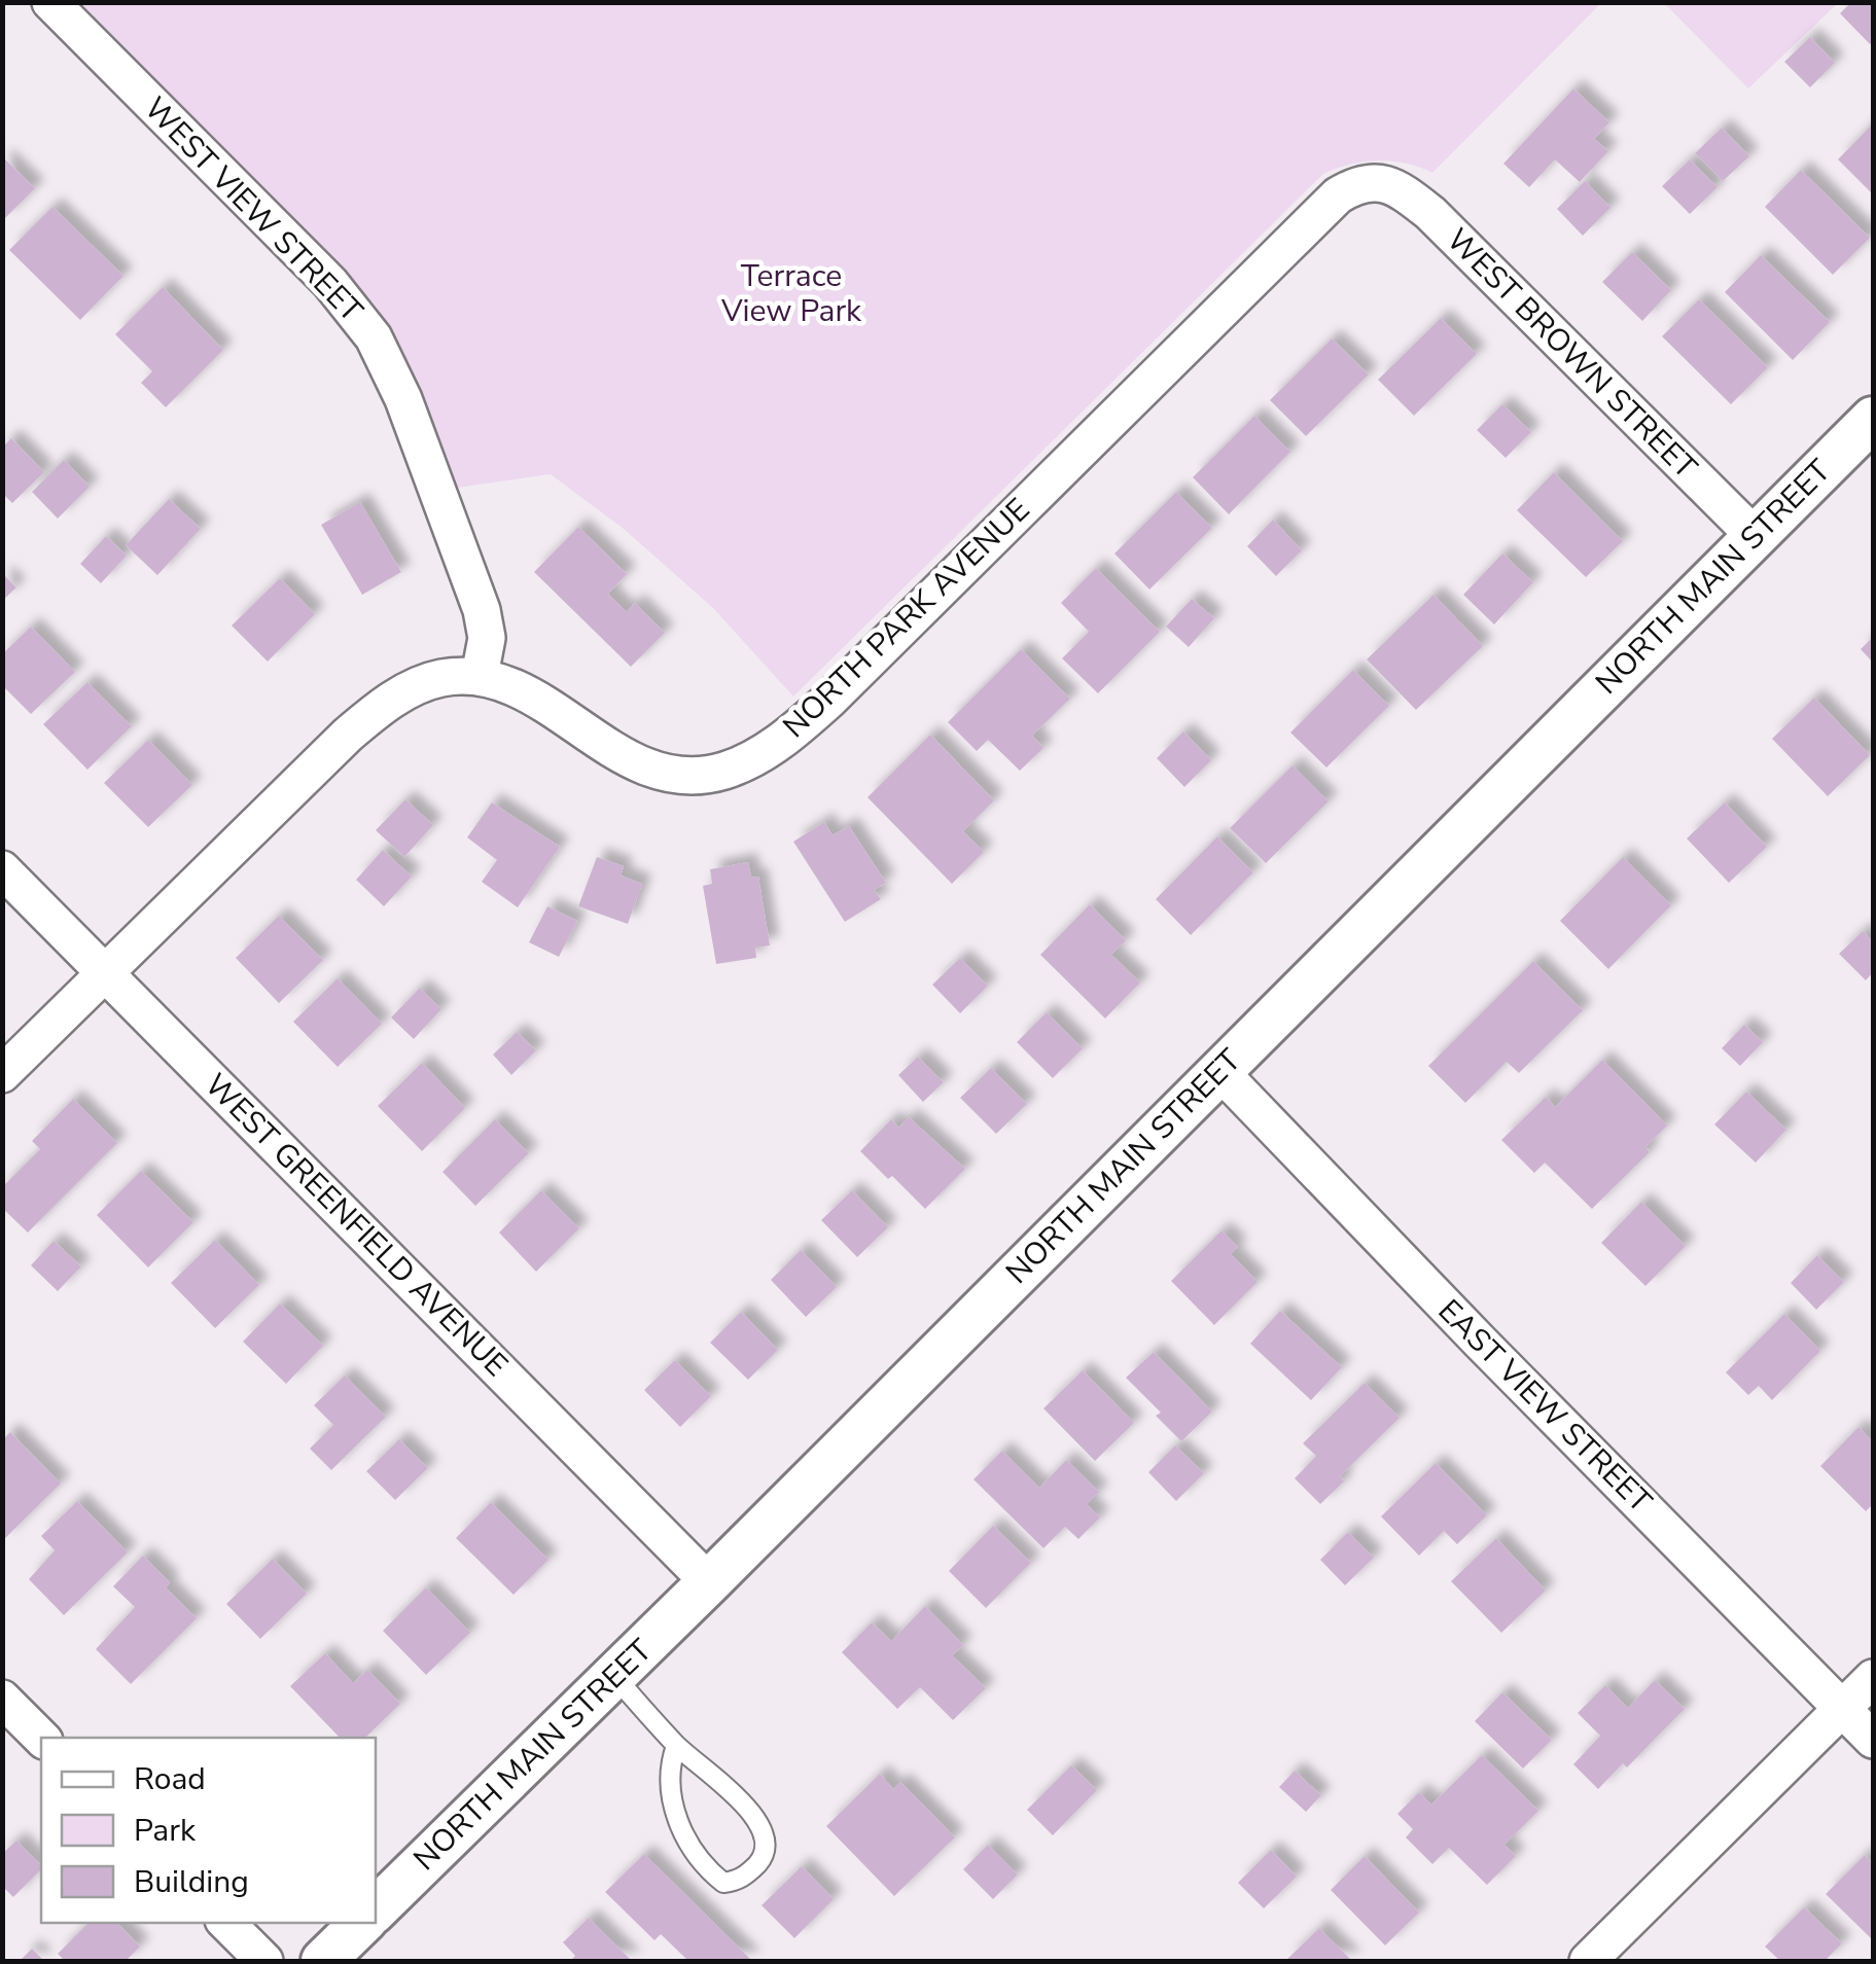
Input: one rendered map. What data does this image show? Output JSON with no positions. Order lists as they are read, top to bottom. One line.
{"streets":{"street":["WEST VIEW STREET","WEST BROWN STREET","NORTH MAIN STREET","NORTH PARK AVENUE","WEST GREENFIELD AVENUE","EAST VIEW STREET"]},"crossings":[["WEST VIEW STREET","NORTH PARK AVENUE"],["WEST BROWN STREET","NORTH MAIN STREET"],["WEST BROWN STREET","NORTH PARK AVENUE"],["NORTH MAIN STREET","WEST GREENFIELD AVENUE"],["NORTH MAIN STREET","EAST VIEW STREET"],["NORTH PARK AVENUE","WEST GREENFIELD AVENUE"]],"parks":["Terrace View Park"],"legend":["Road","Park","Building"]}
